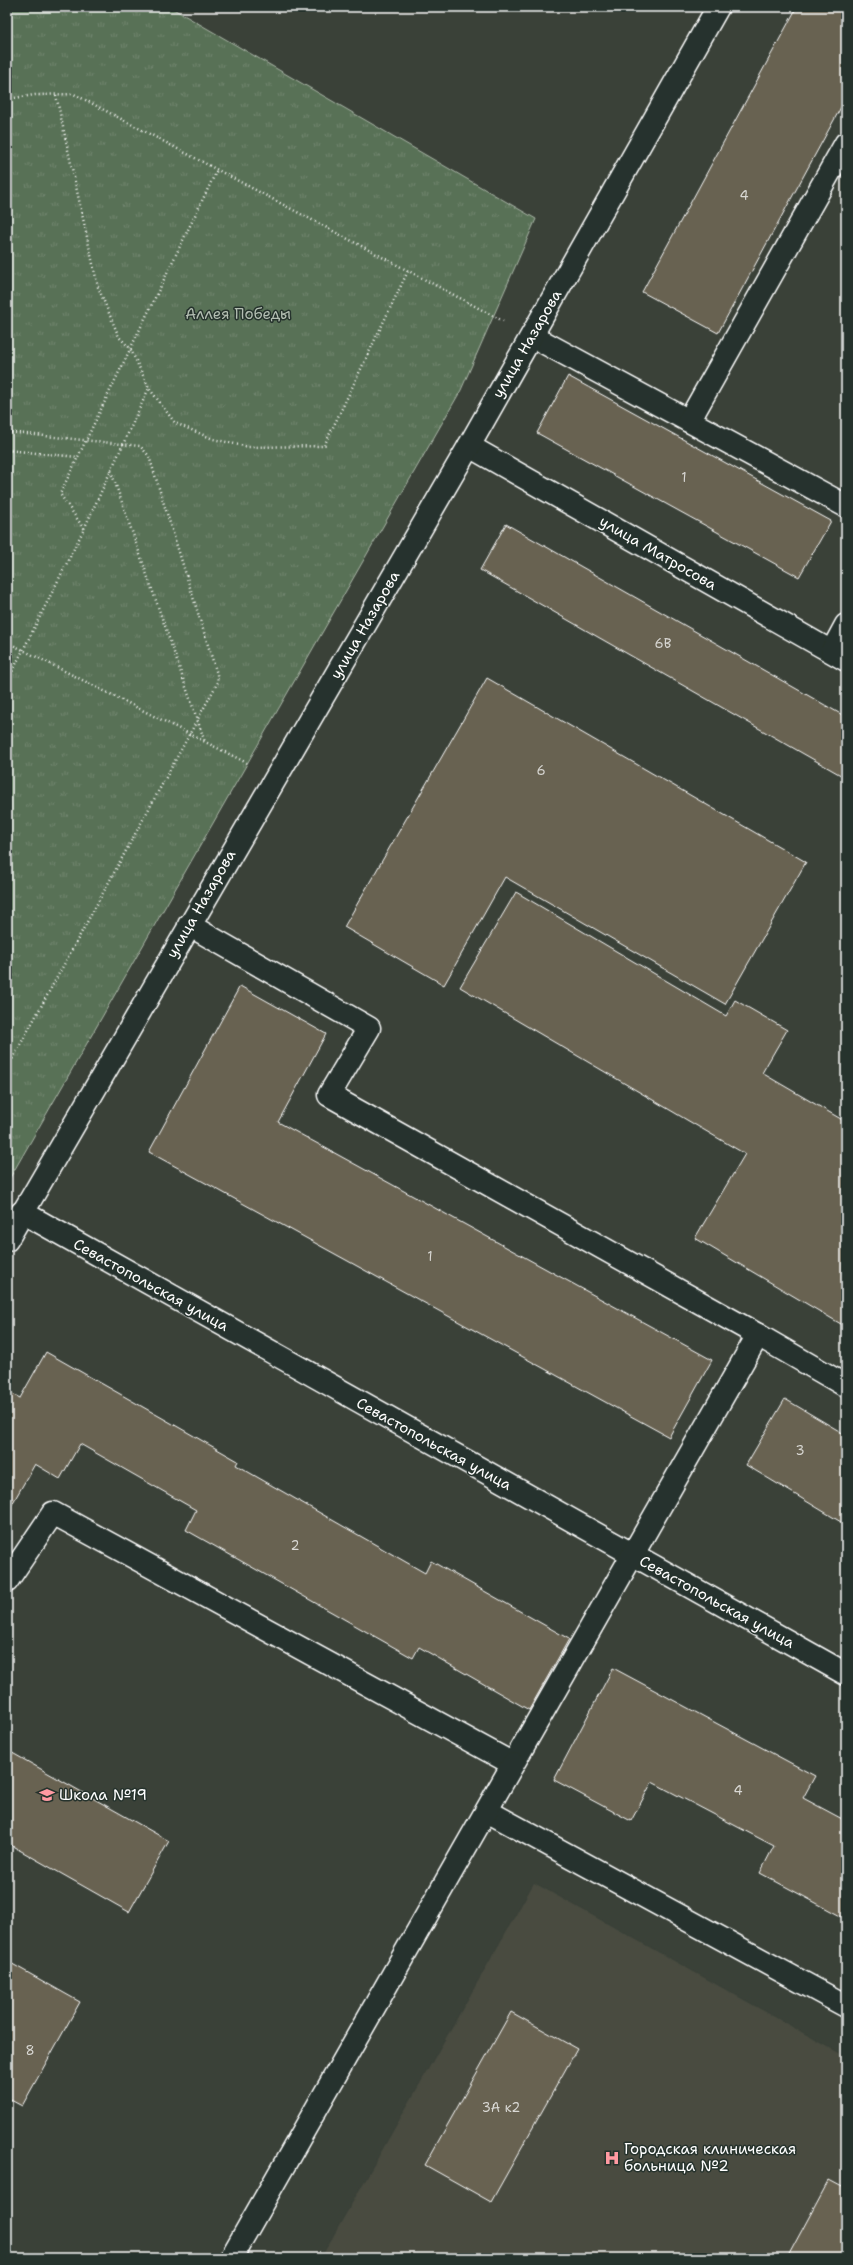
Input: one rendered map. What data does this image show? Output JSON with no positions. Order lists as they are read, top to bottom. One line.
{"streets":{"street":["улица Назарова","улица Матросова","Севастопольская улица"]},"crossings":[["улица Назарова","улица Матросова"],["улица Назарова","Севастопольская улица"]],"parks":["Аллея Победы"],"places":{"school or university":["Школа №19"],"hospital":["Городская клиническая больница №2"]},"house_numbers":["4","1","6В","6","1","3","2","4","8","3А к2"]}
